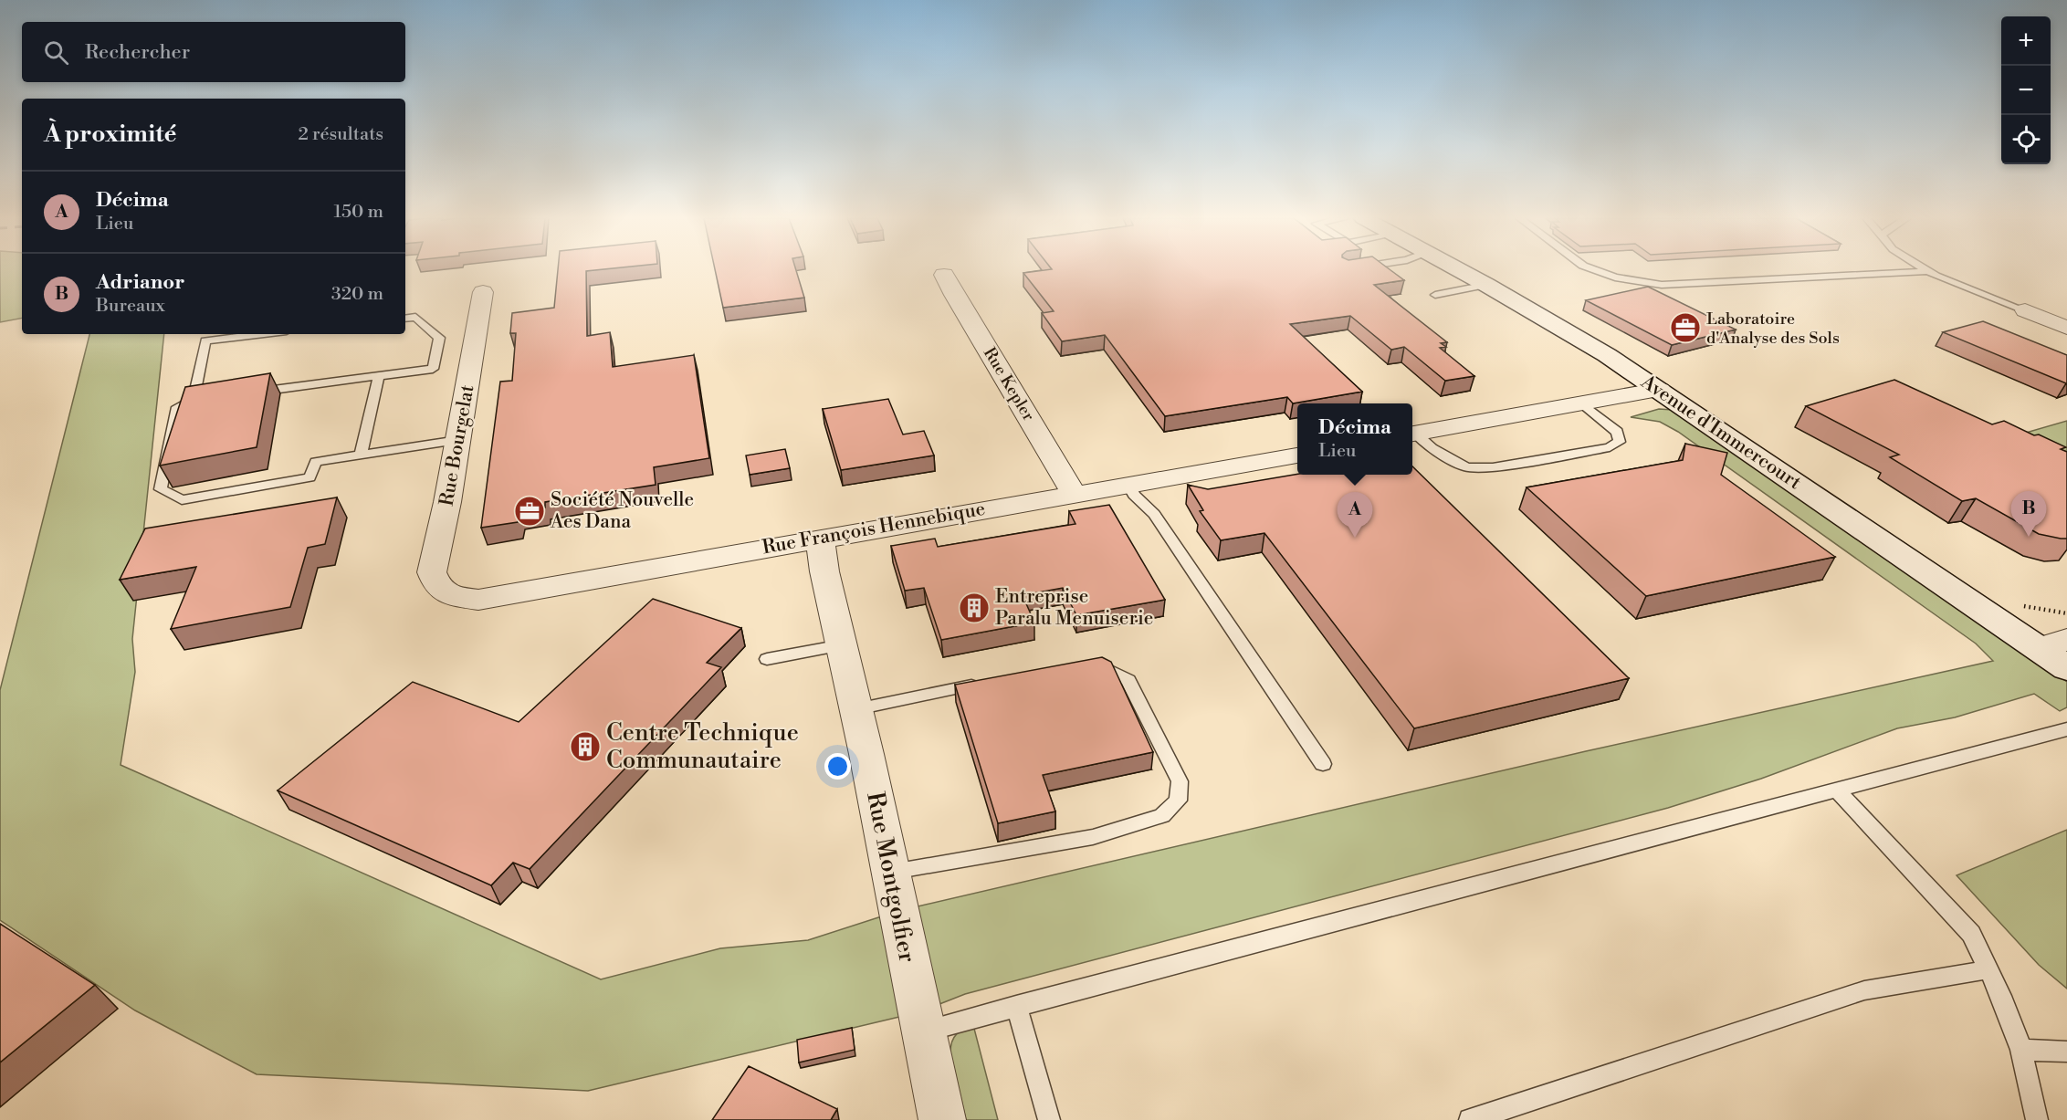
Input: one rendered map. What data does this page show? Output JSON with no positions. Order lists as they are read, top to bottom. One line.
{"streets":{"main road":["Avenue d'Immercourt"],"street":["Rue Kepler","Rue Bourgelat","Rue François Hennebique","Rue Montgolfier"]},"crossings":[["Rue Kepler","Rue François Hennebique"],["Rue Bourgelat","Rue François Hennebique"],["Rue François Hennebique","Rue Montgolfier"]],"places":{"office":["Laboratoire d'Analyse des Sols","Société Nouvelle Aes Dana"],"building":["Entreprise Paralu Menuiserie","Centre Technique Communautaire"]},"page":{"map_buttons":["+","−"],"search":"Rechercher","heading":["À proximité","2 résultats"],"list":[{"mark":"A","name":"Décima","note":"Lieu","value":"150 m"},{"mark":"B","name":"Adrianor","note":"Bureaux","value":"320 m"}],"popup":["Décima","Lieu"],"pins":["B","A"]}}
